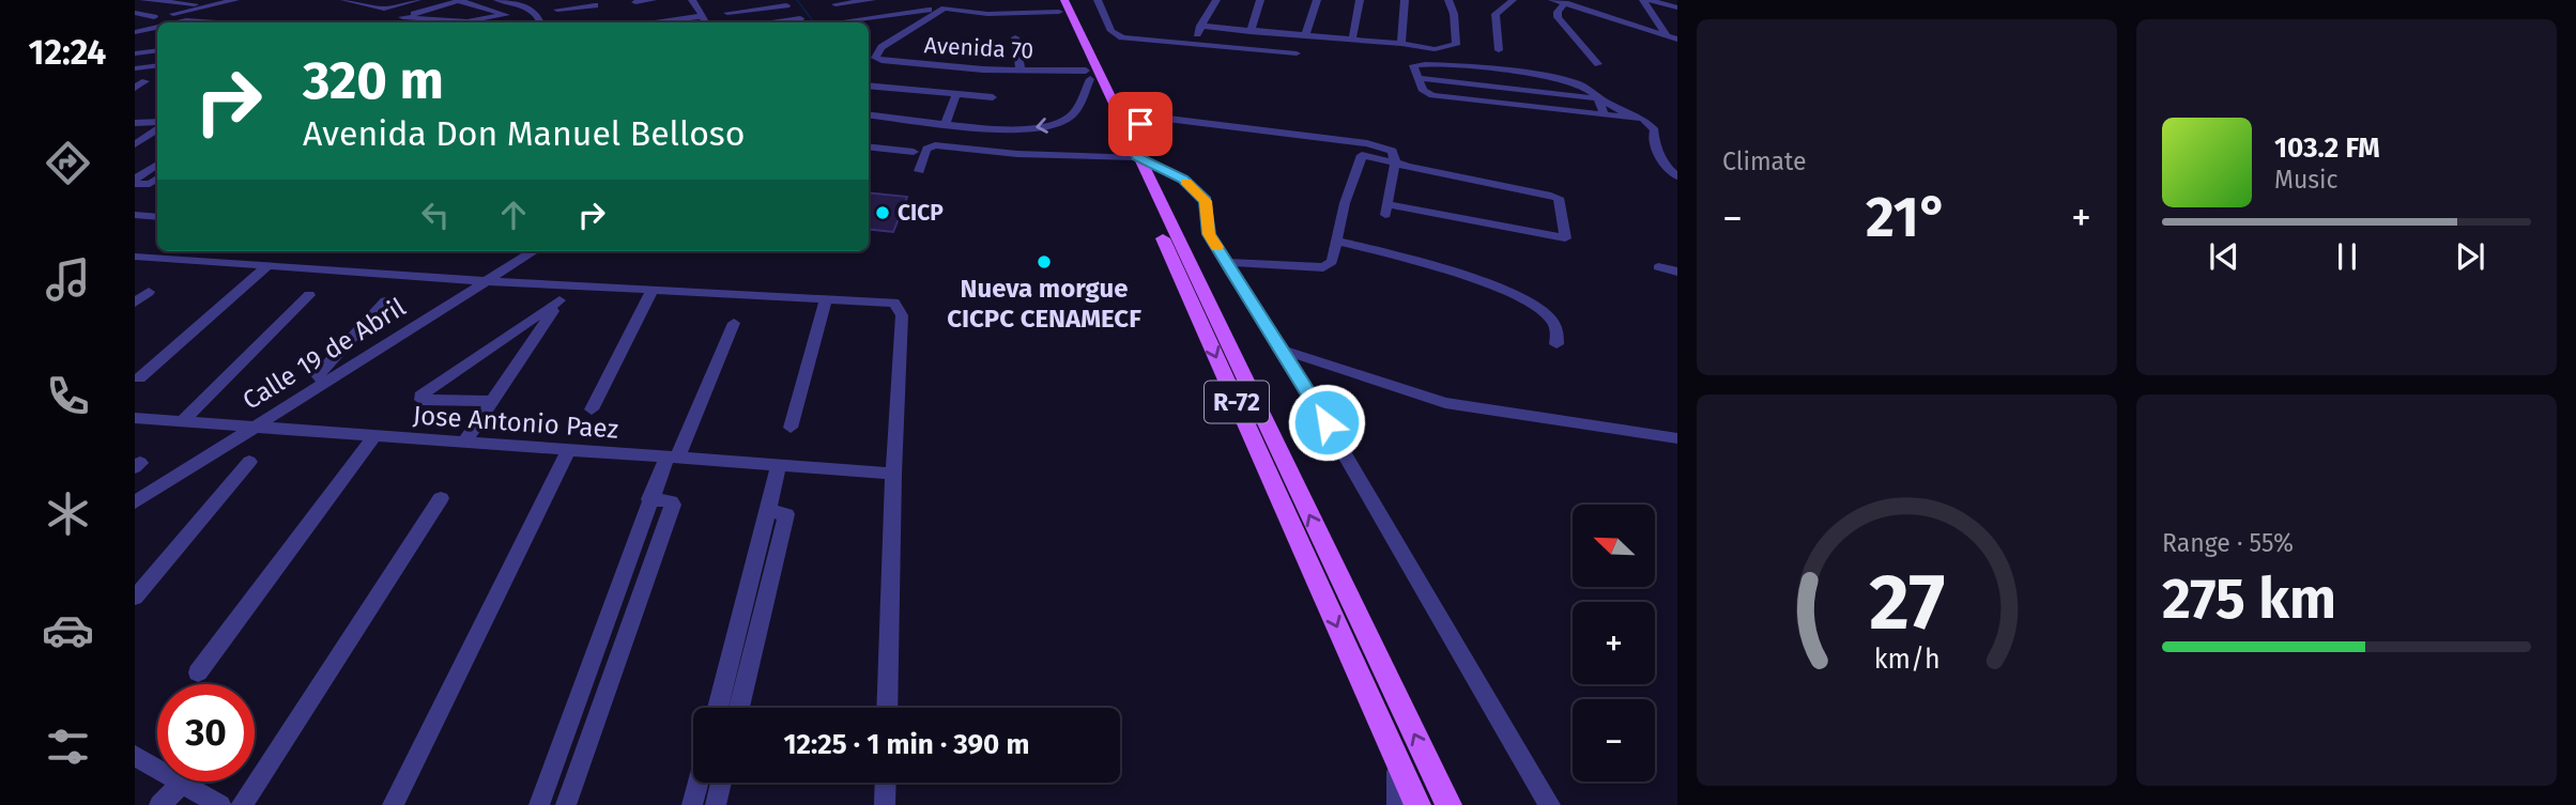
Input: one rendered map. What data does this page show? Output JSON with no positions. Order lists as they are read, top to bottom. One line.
{"streets":{"main road":["R-72"],"street":["Avenida 70","Calle 19 de Abril","Jose Antonio Paez"]},"crossings":[["Avenida 70","R-72"],["Calle 19 de Abril","Jose Antonio Paez"]],"places":["CICP","Nueva morgue CICPC CENAMECF"],"north":"top left","page":{"tabs":"12:24","tile":["Climate",["Range · 55%","275 km"]],"turn":["320 m","Avenida Don Manuel Belloso"],"song":["103.2 FM","Music"],"heat":["−","21°","+"],"map_buttons":["+","−"],"limit":"30","trip":"12:25 · 1 min · 390 m","gauge":["27","km/h"]}}
